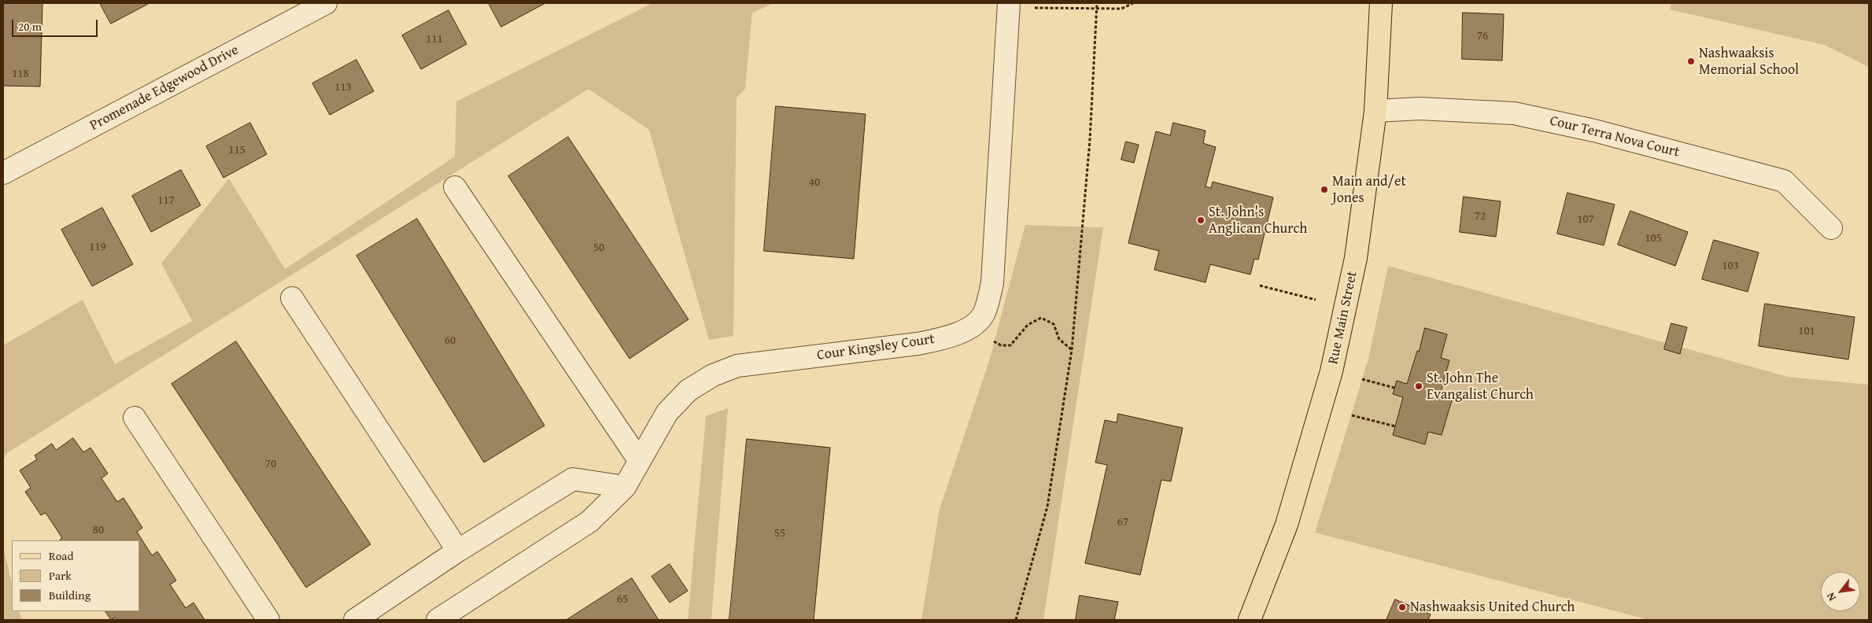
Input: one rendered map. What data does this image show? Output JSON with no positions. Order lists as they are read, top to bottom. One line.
{"streets":{"main road":["Rue Main Street"],"street":["Promenade Edgewood Drive","Cour Terra Nova Court","Cour Kingsley Court"]},"crossings":[["Cour Terra Nova Court","Rue Main Street"]],"places":["Nashwaaksis Memorial School","Main and/et Jones","St. John's Anglican Church","St. John The Evangalist Church","Nashwaaksis United Church"],"house_numbers":["76","111","118","113","115","40","117","72","107","105","119","50","103","101","60","70","67","80","55","65"],"legend":["Road","Park","Building"],"scale_bar":"20 m","north":"bottom left"}
